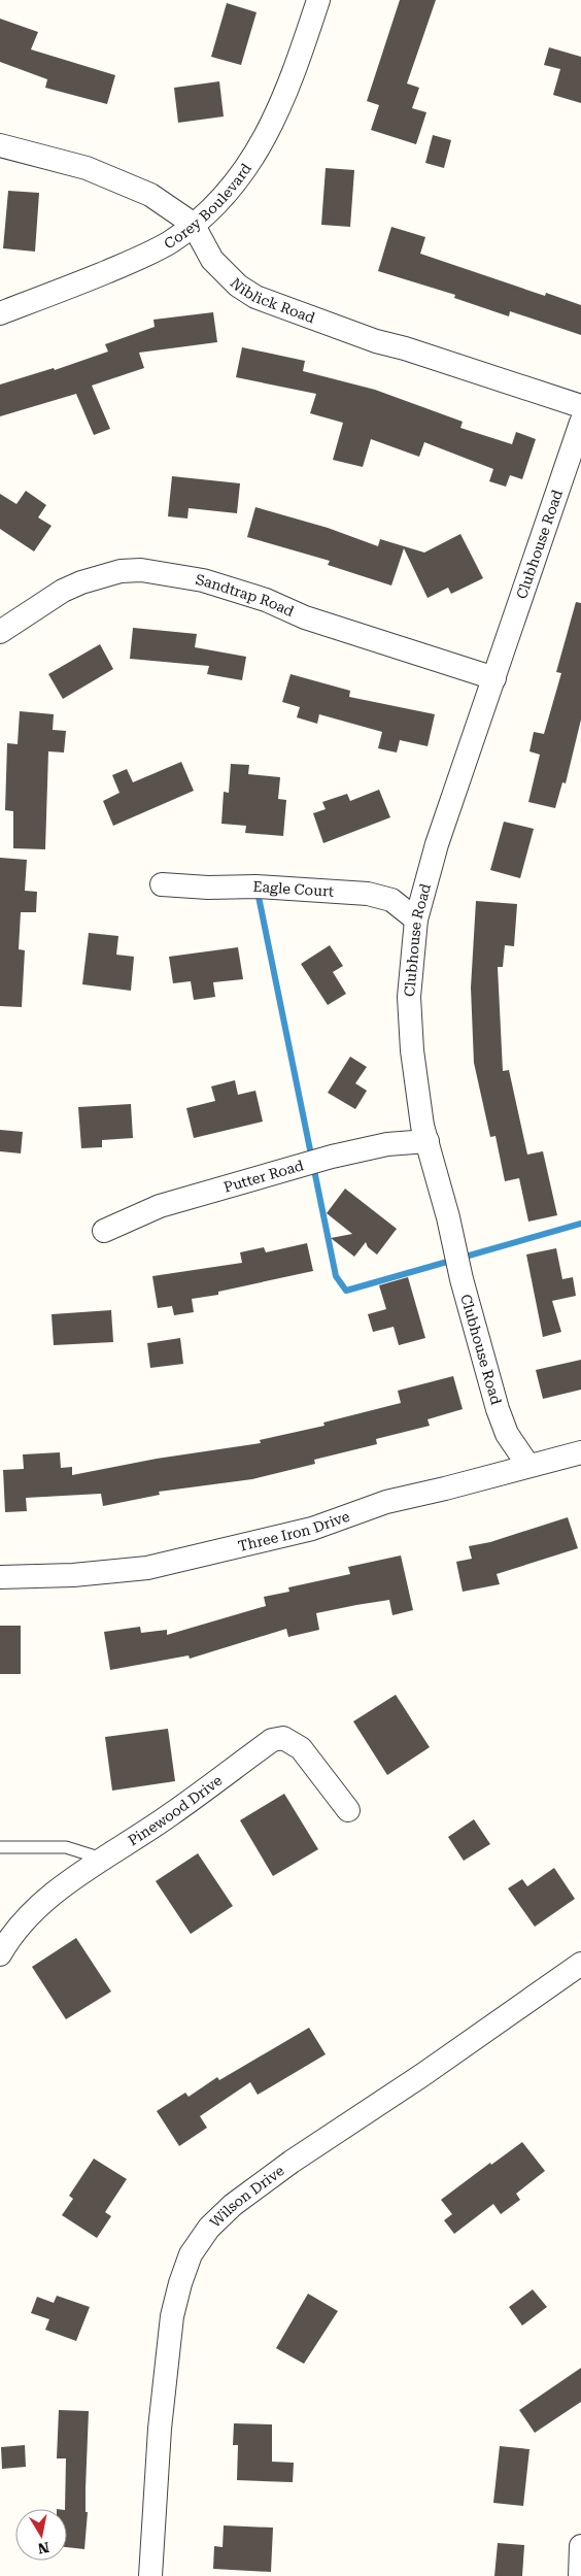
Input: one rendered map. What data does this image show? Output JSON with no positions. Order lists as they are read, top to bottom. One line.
{"streets":{"street":["Corey Boulevard","Niblick Road","Clubhouse Road","Sandtrap Road","Eagle Court","Putter Road","Three Iron Drive","Pinewood Drive","Wilson Drive"]},"crossings":[["Corey Boulevard","Niblick Road"],["Clubhouse Road","Sandtrap Road"],["Clubhouse Road","Eagle Court"],["Clubhouse Road","Putter Road"],["Clubhouse Road","Three Iron Drive"]],"north":"bottom"}
